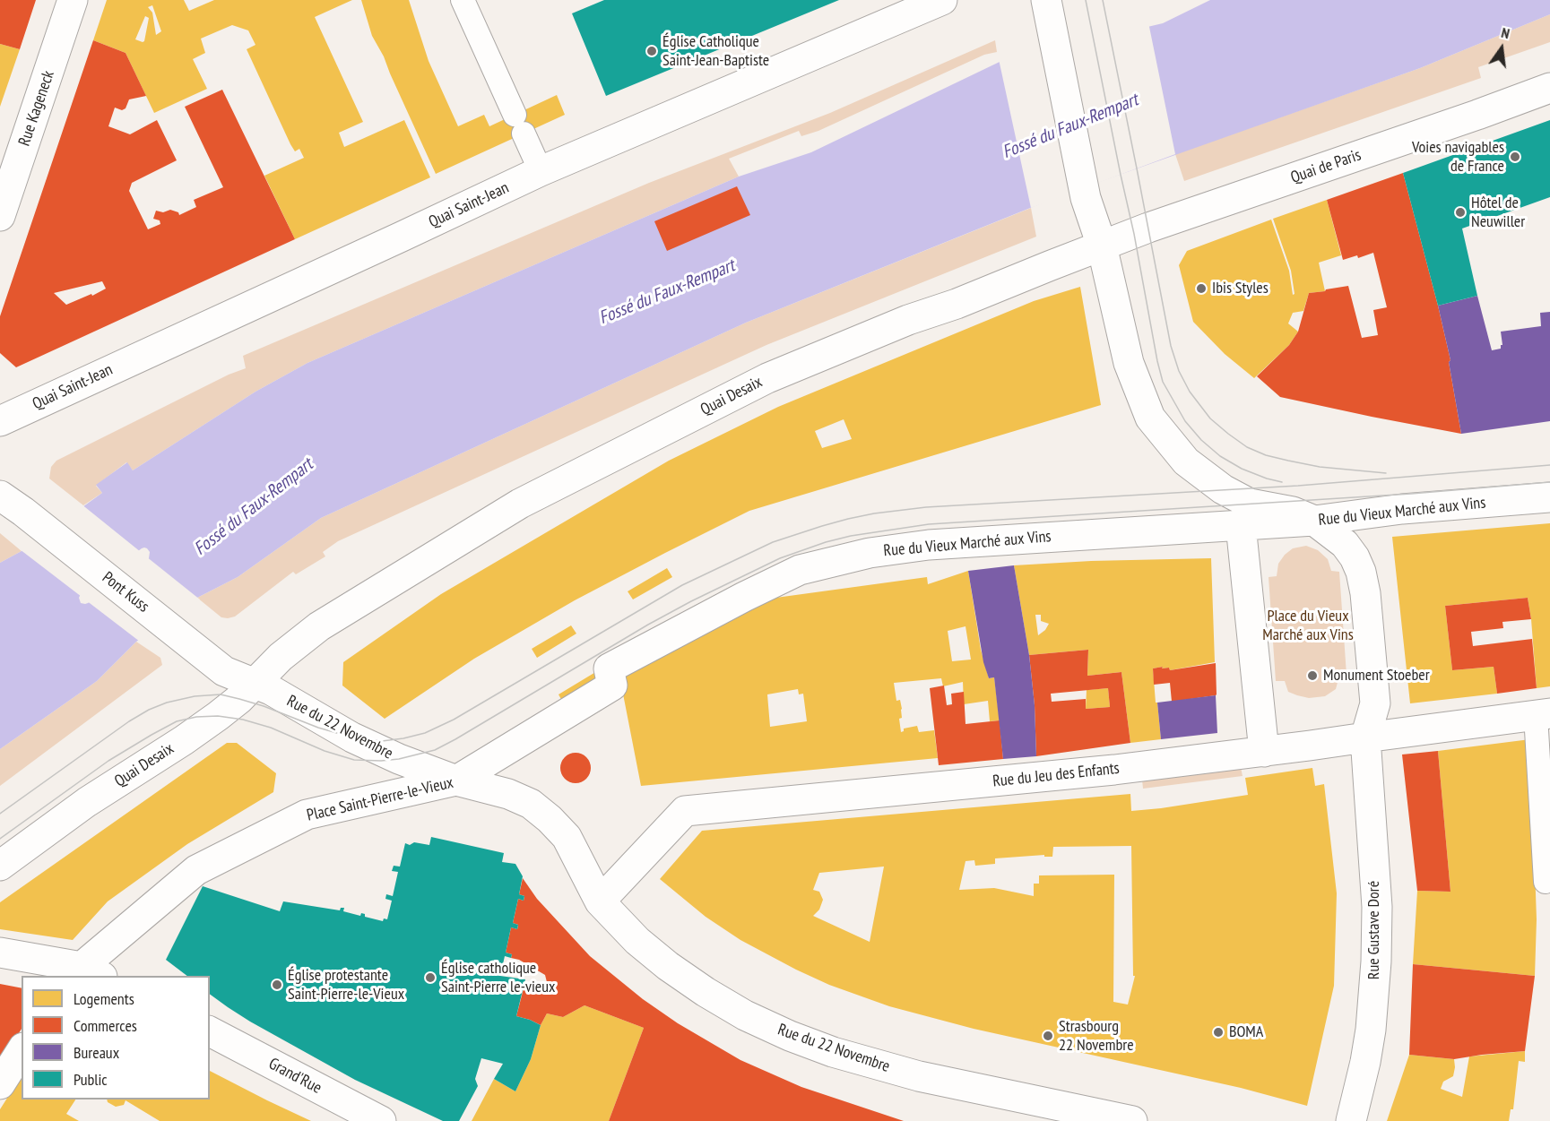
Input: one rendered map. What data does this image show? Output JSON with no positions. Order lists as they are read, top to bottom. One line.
{"streets":{"street":["Rue Kageneck","Quai de Paris","Quai Saint-Jean","Quai Desaix","Rue du Vieux Marché aux Vins","Pont Kuss","Rue du 22 Novembre","Rue du Jeu des Enfants","Place Saint-Pierre-le-Vieux","Rue Gustave Doré","Grand'Rue"]},"crossings":[["Quai de Paris","Quai Desaix"],["Quai Desaix","Pont Kuss"],["Quai Desaix","Rue du 22 Novembre"],["Rue du Vieux Marché aux Vins","Rue du 22 Novembre"],["Rue du Vieux Marché aux Vins","Place Saint-Pierre-le-Vieux"],["Pont Kuss","Rue du 22 Novembre"],["Rue du 22 Novembre","Rue du Jeu des Enfants"],["Rue du 22 Novembre","Place Saint-Pierre-le-Vieux"],["Rue du Jeu des Enfants","Place Saint-Pierre-le-Vieux"],["Rue du Jeu des Enfants","Rue Gustave Doré"]],"water":["Fossé du Faux-Rempart"],"parks":["Place du Vieux Marché aux Vins"],"places":["Église Catholique Saint-Jean-Baptiste","Voies navigables de France","Hôtel de Neuwiller","Ibis Styles","Monument Stoeber","Église catholique Saint-Pierre le-vieux","Église protestante Saint-Pierre-le-Vieux","BOMA","Strasbourg 22 Novembre"],"legend":["Logements","Commerces","Bureaux","Public"],"north":"top"}
